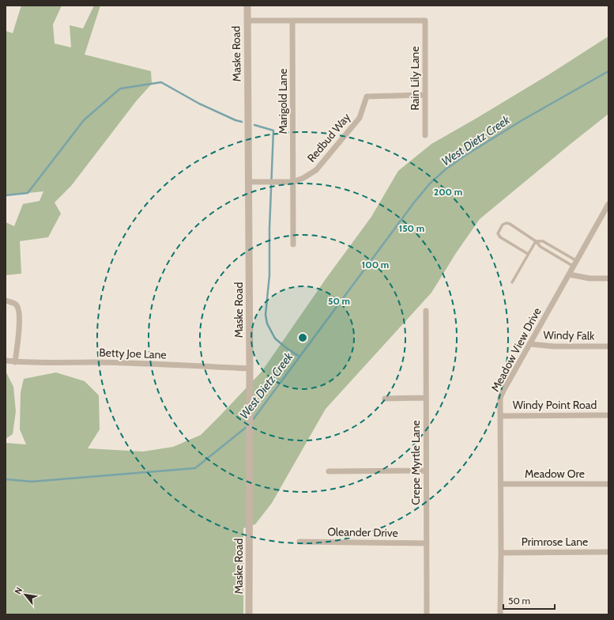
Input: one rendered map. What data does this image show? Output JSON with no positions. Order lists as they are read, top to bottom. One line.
{"streets":{"street":["Maske Road","Rain Lily Lane","Marigold Lane","Redbud Way","Windy Falk","Meadow View Drive","Betty Joe Lane","Windy Point Road","Crepe Myrtle Lane","Meadow Ore","Oleander Drive","Primrose Lane"]},"crossings":[["Maske Road","Betty Joe Lane"],["Rain Lily Lane","Marigold Lane"],["Rain Lily Lane","Redbud Way"],["Marigold Lane","Redbud Way"],["Windy Falk","Meadow View Drive"],["Meadow View Drive","Windy Point Road"],["Meadow View Drive","Meadow Ore"],["Meadow View Drive","Primrose Lane"],["Crepe Myrtle Lane","Oleander Drive"]],"water":["West Dietz Creek"],"scale_bar":"50 m","north":"top left","rings":["200 m","150 m","100 m","50 m"]}
